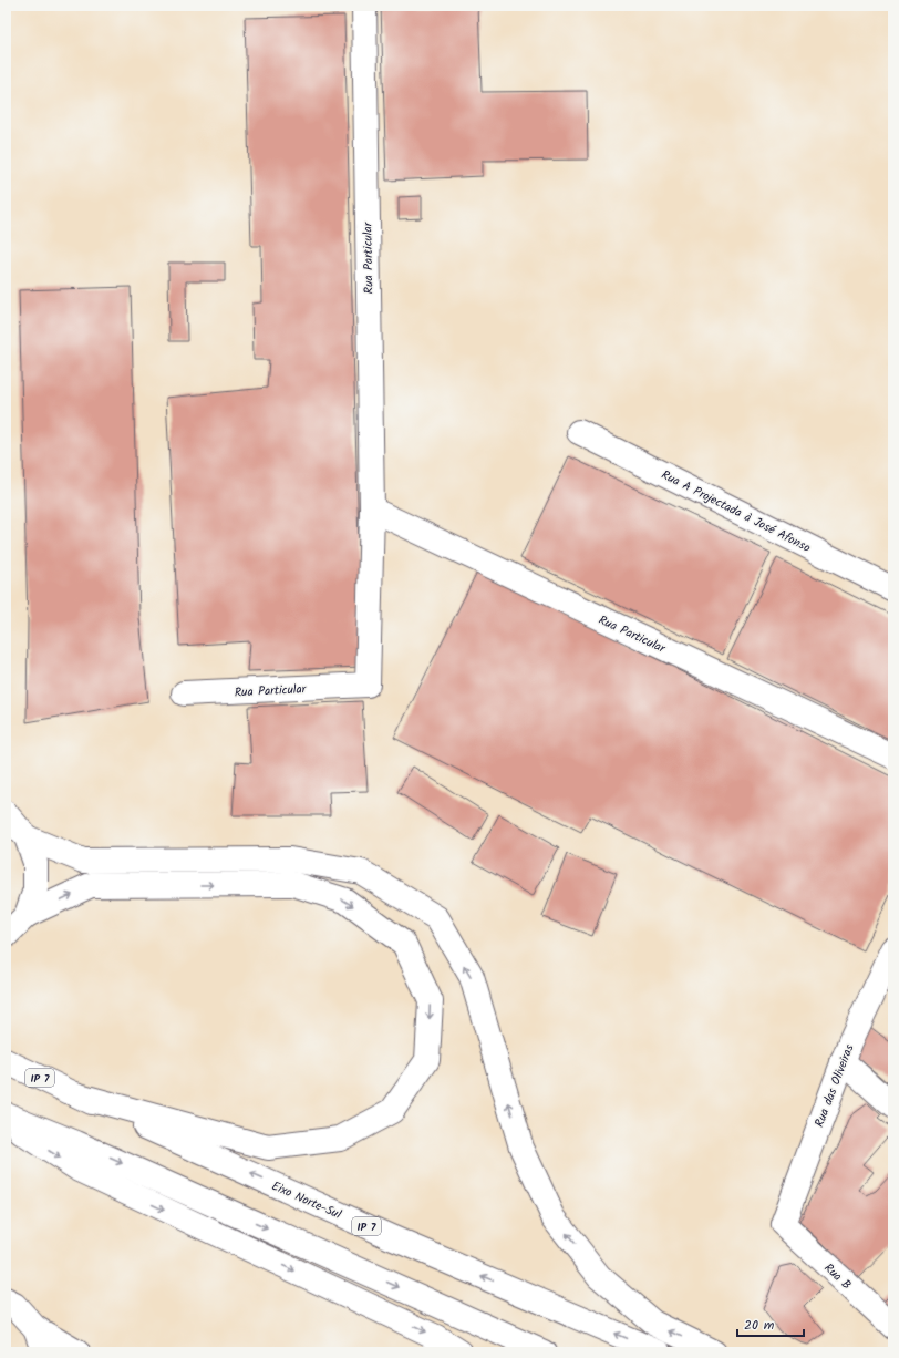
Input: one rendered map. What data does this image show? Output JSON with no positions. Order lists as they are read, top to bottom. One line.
{"streets":{"main road":["Rua Particular","Rua A Projectada à José Afonso","IP 7","Rua das Oliveiras","Eixo Norte-Sul","Rua B"]},"crossings":[["Rua das Oliveiras","Rua B"]],"scale_bar":"20 m"}
